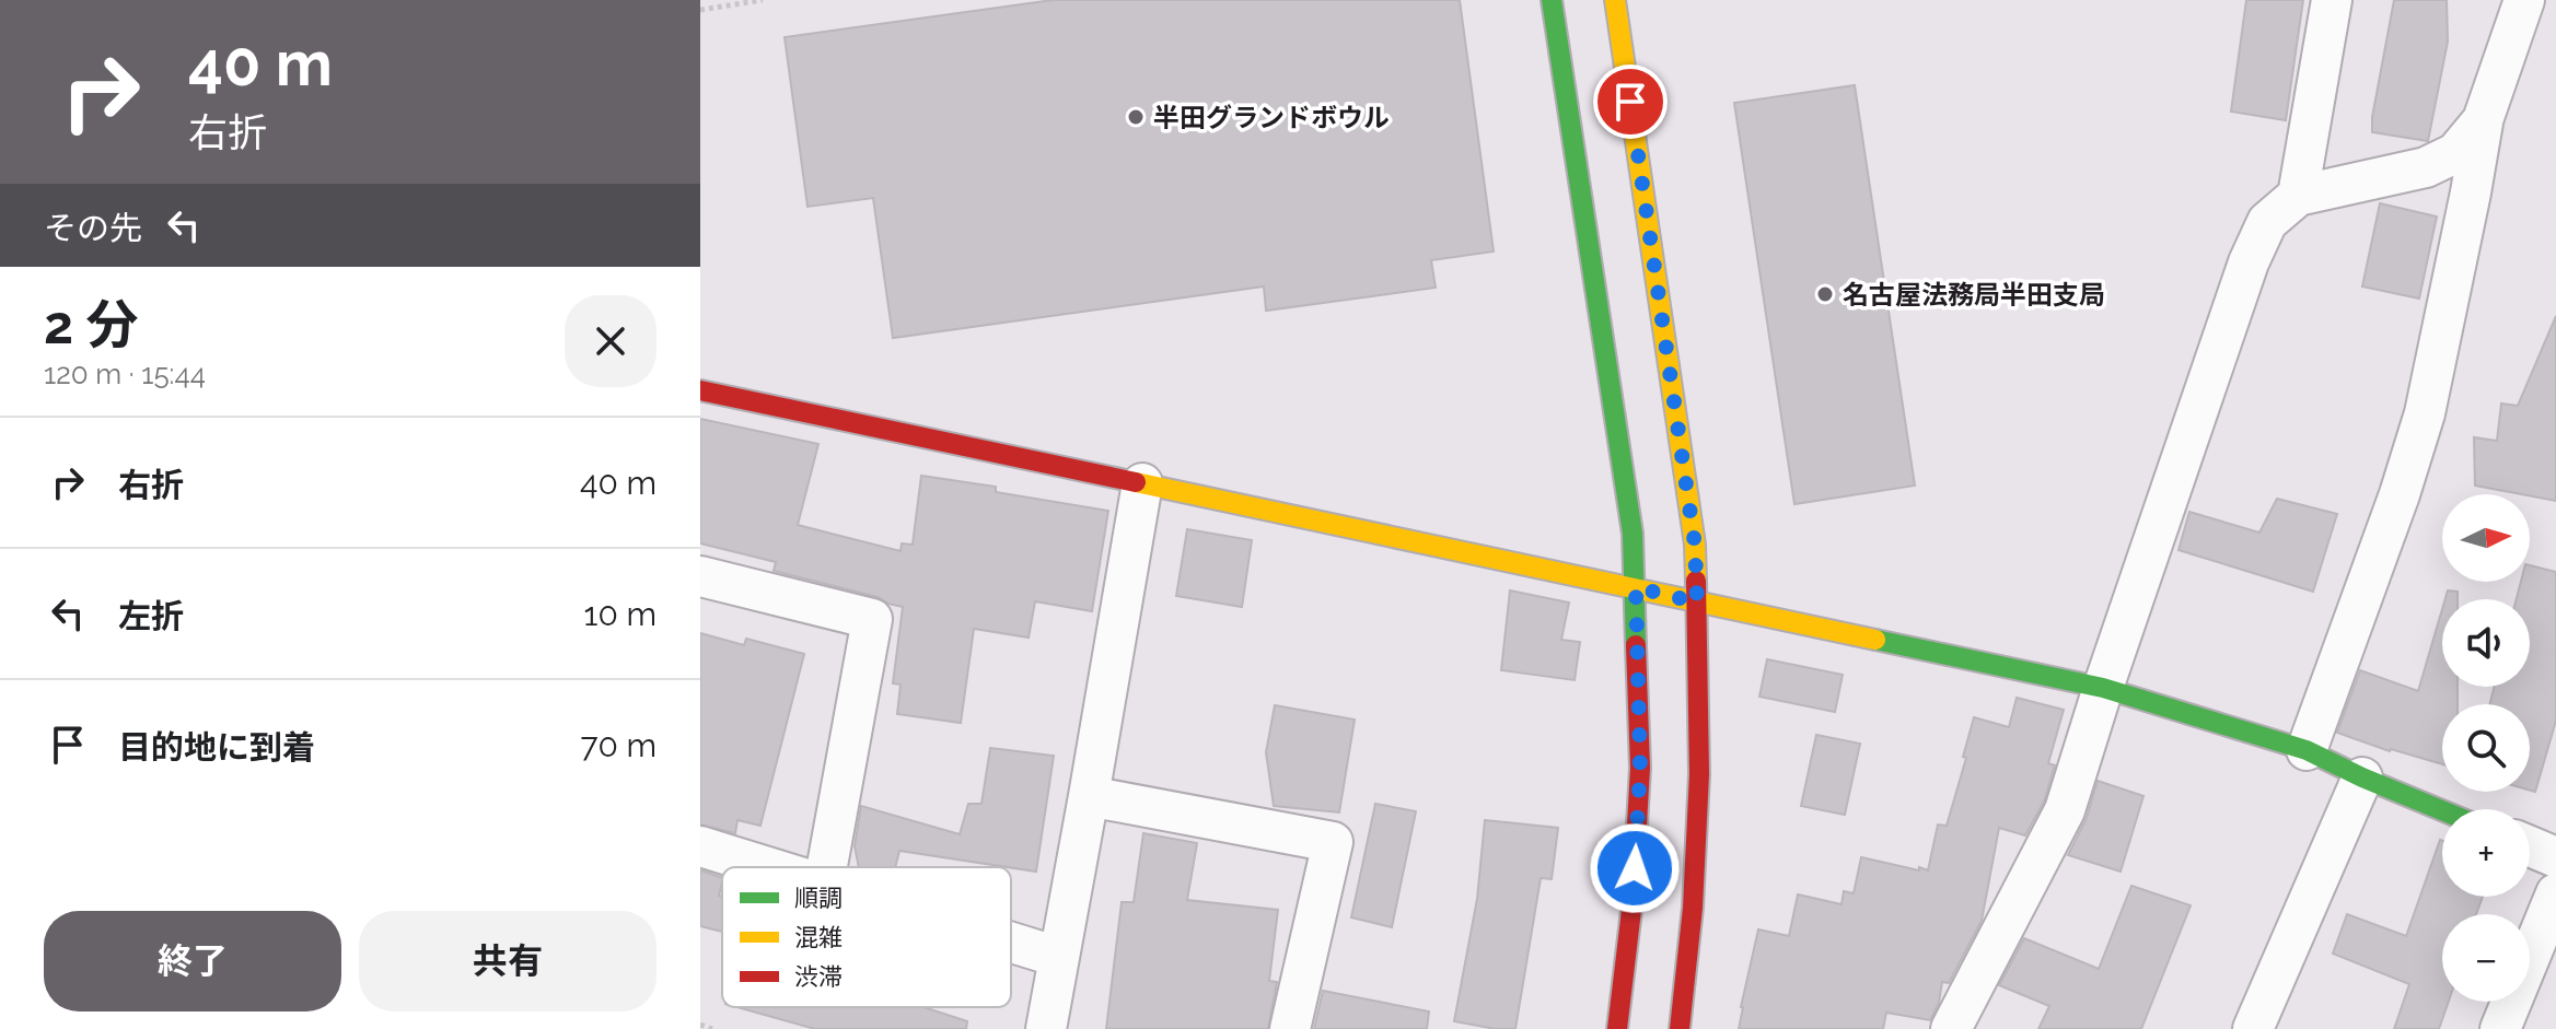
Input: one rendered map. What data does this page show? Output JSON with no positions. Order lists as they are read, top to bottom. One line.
{"places":["半田グランドボウル","名古屋法務局半田支局"],"legend":["順調","混雑","渋滞"],"north":"right","page":{"turn":["40 m","右折"],"then":"その先","heading":["2 分","120 m · 15:44"],"list":[{"name":"右折","value":"40 m"},{"name":"左折","value":"10 m"},{"name":"目的地に到着","value":"70 m"}],"map_buttons":["+","−"],"buttons":["終了","共有"]}}
